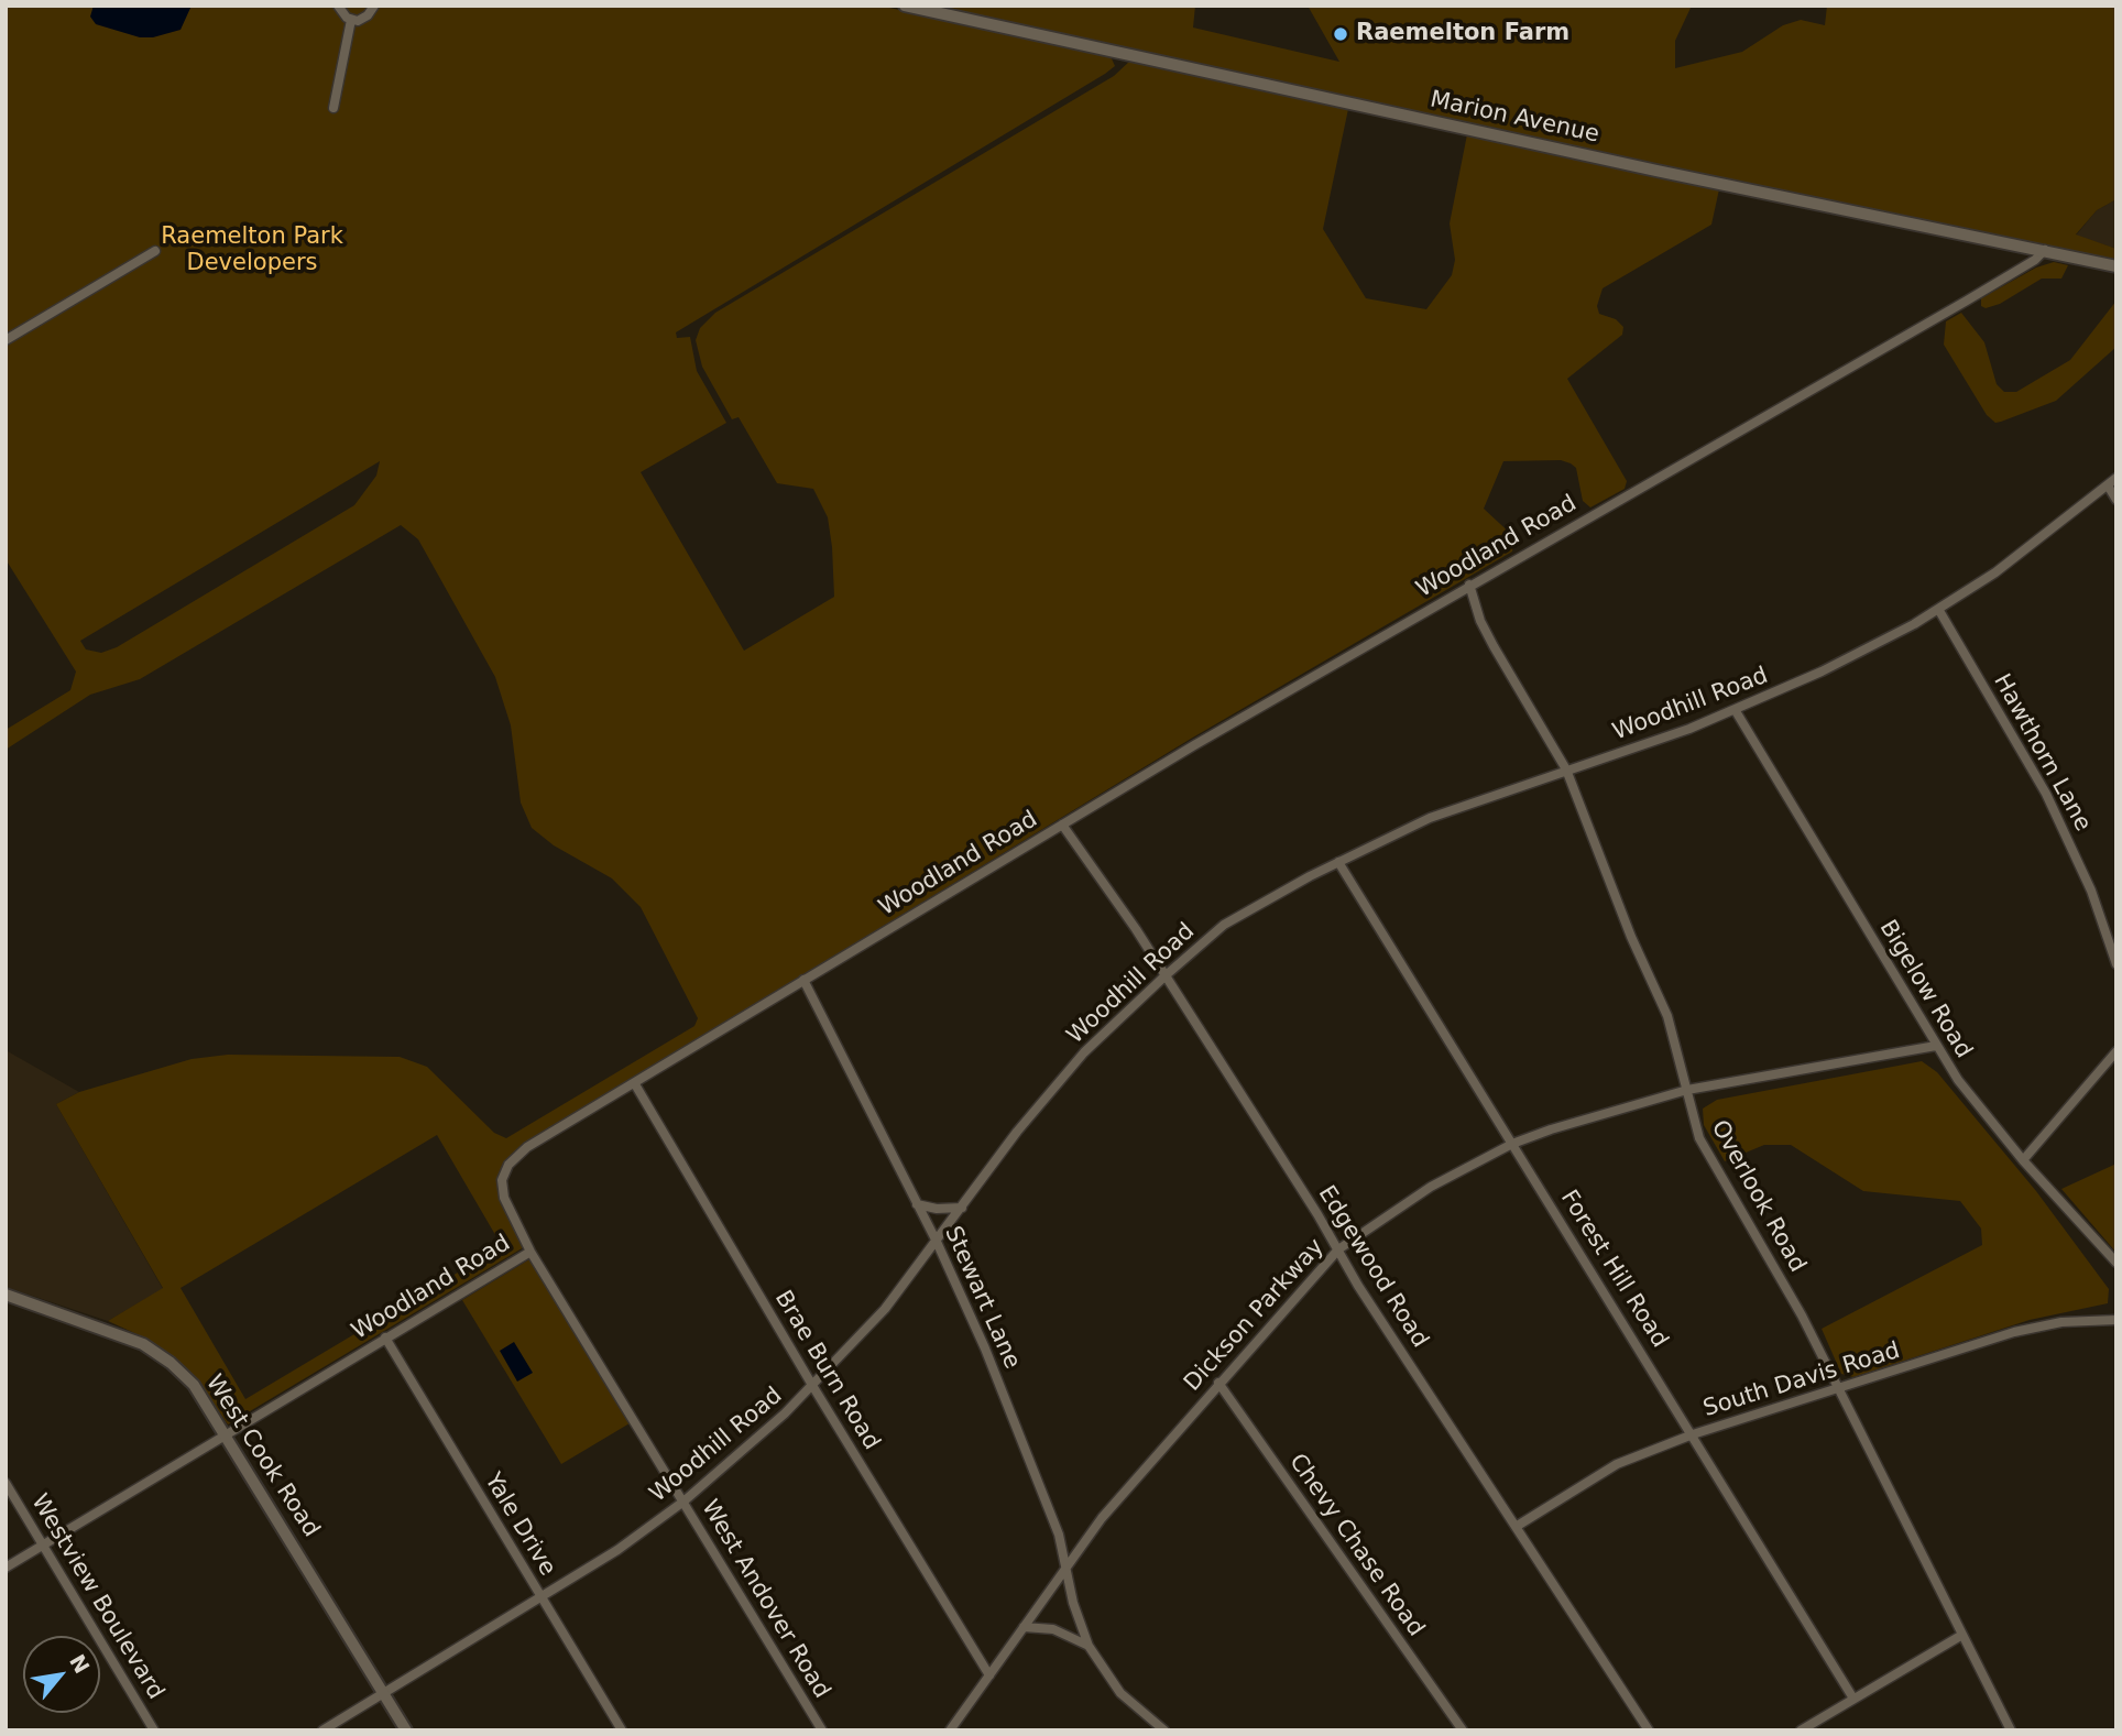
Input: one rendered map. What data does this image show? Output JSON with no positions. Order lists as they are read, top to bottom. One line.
{"streets":{"street":["Marion Avenue","Woodland Road","Woodhill Road","Hawthorn Lane","Bigelow Road","Overlook Road","Edgewood Road","Forest Hill Road","Stewart Lane","Dickson Parkway","Brae Burn Road","South Davis Road","West Cook Road","Yale Drive","Chevy Chase Road","Westview Boulevard","West Andover Road"]},"crossings":[["Marion Avenue","Woodland Road"],["Woodland Road","Overlook Road"],["Woodland Road","Edgewood Road"],["Woodland Road","Stewart Lane"],["Woodland Road","Brae Burn Road"],["Woodland Road","West Cook Road"],["Woodland Road","Yale Drive"],["Woodland Road","Westview Boulevard"],["Woodland Road","West Andover Road"],["Woodhill Road","Hawthorn Lane"],["Woodhill Road","Bigelow Road"],["Woodhill Road","Overlook Road"],["Woodhill Road","Edgewood Road"],["Woodhill Road","Forest Hill Road"],["Woodhill Road","Stewart Lane"],["Woodhill Road","Brae Burn Road"],["Woodhill Road","West Cook Road"],["Woodhill Road","Yale Drive"],["Woodhill Road","West Andover Road"],["Bigelow Road","Dickson Parkway"],["Overlook Road","Dickson Parkway"],["Overlook Road","South Davis Road"],["Edgewood Road","Dickson Parkway"],["Edgewood Road","South Davis Road"],["Forest Hill Road","Dickson Parkway"],["Forest Hill Road","South Davis Road"],["Stewart Lane","Dickson Parkway"],["Dickson Parkway","Brae Burn Road"],["Dickson Parkway","Chevy Chase Road"]],"parks":["Raemelton Park Developers"],"places":["Raemelton Farm"],"north":"top right"}
